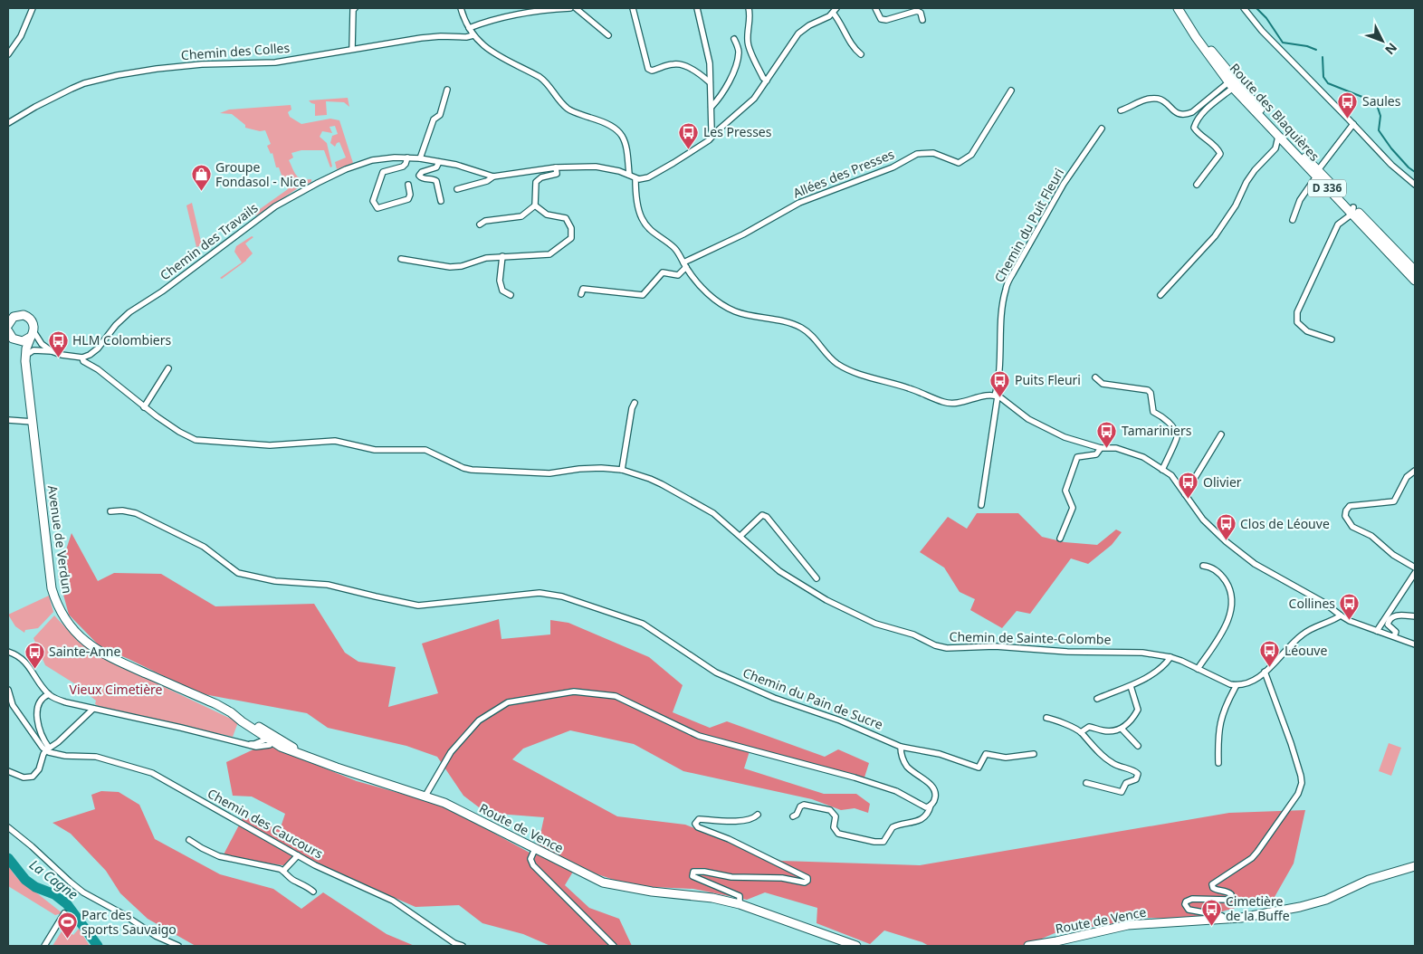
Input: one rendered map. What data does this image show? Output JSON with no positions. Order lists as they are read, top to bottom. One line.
{"streets":{"main road":["Route des Blaquières","D 336","Avenue de Verdun","Route de Vence"],"street":["Chemin des Colles","Allées des Presses","Chemin du Puit Fleuri","Chemin des Travails","Chemin de Sainte-Colombe","Chemin du Pain de Sucre","Chemin des Caucours"]},"crossings":[["Chemin des Travails","Avenue de Verdun"],["Chemin des Travails","Chemin de Sainte-Colombe"],["Avenue de Verdun","Route de Vence"]],"water":["La Cagne"],"parks":["Vieux Cimetière"],"places":{"bus stop":["Saules","Les Presses","HLM Colombiers","Puits Fleuri","Tamariniers","Olivier","Clos de Léouve","Collines","Léouve","Sainte-Anne","Cimetière de la Buffe"],"shop":["Groupe Fondasol - Nice"],"sports":["Parc des sports Sauvaigo"]},"north":"bottom right"}
